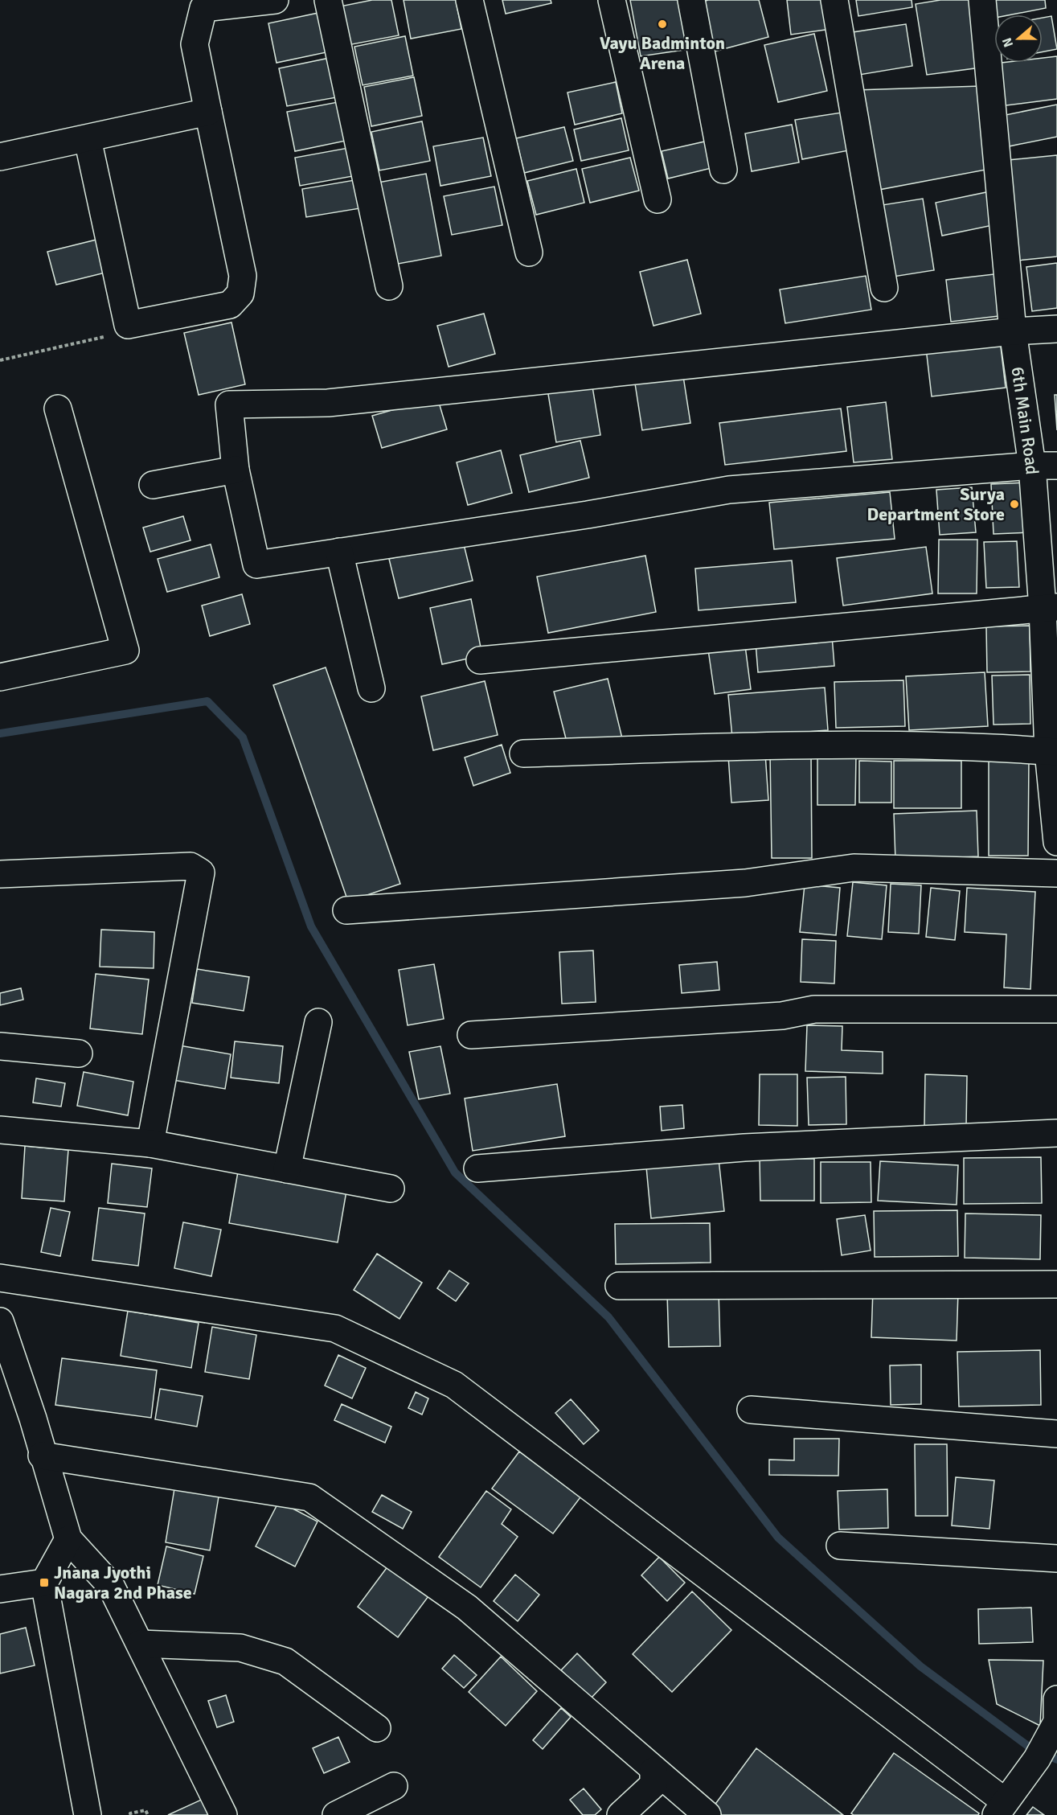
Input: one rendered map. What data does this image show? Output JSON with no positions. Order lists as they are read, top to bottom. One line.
{"streets":{"street":["6th Main Road"]},"places":{"other":["Vayu Badminton Arena","Surya Department Store"],"transit":["Jnana Jyothi Nagara 2nd Phase"]},"north":"left"}
